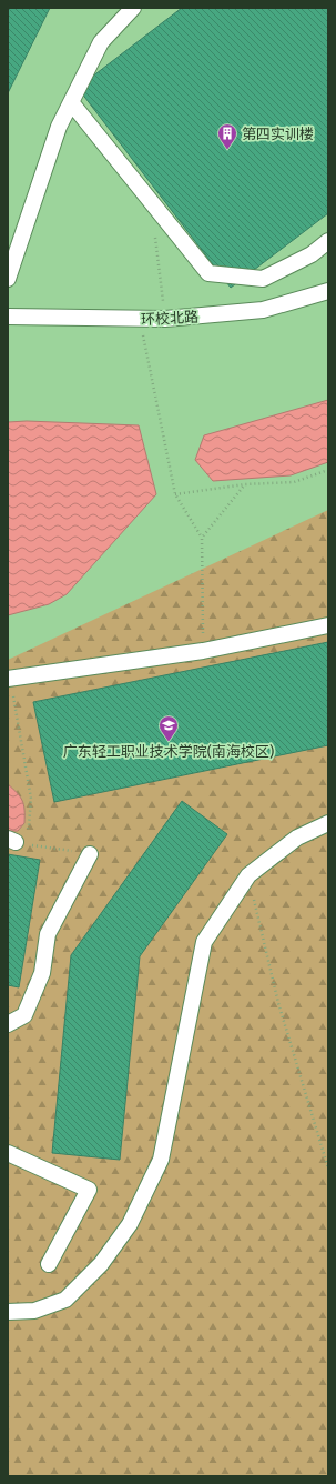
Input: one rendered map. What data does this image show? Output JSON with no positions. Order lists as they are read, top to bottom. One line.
{"streets":{"street":["环校北路"]},"places":{"building":["第四实训楼"],"school or university":["广东轻工职业技术学院(南海校区)"]}}
